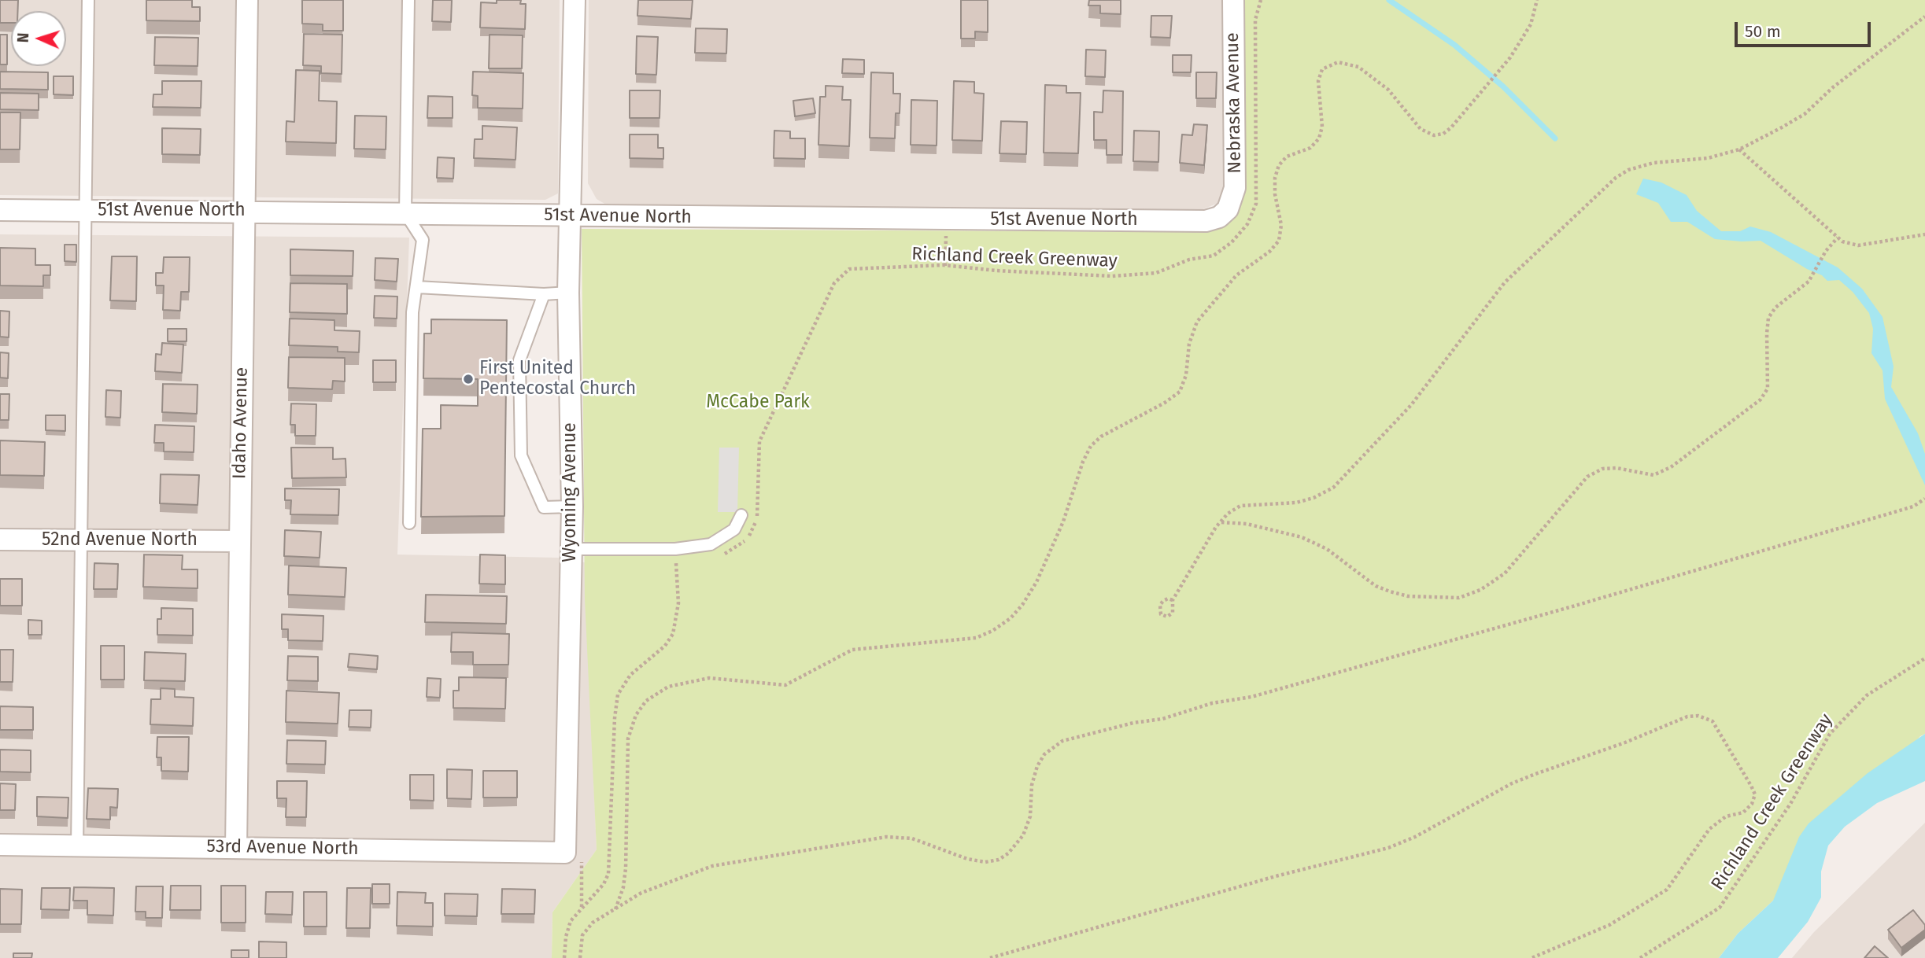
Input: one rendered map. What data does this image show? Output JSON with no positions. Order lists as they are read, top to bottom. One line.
{"streets":{"street":["Nebraska Avenue","51st Avenue North","Idaho Avenue","Wyoming Avenue","52nd Avenue North","53rd Avenue North"],"path":["Richland Creek Greenway"]},"crossings":[["Nebraska Avenue","51st Avenue North"],["51st Avenue North","Idaho Avenue"],["51st Avenue North","Wyoming Avenue"],["Idaho Avenue","52nd Avenue North"],["Idaho Avenue","53rd Avenue North"],["Wyoming Avenue","53rd Avenue North"]],"parks":["McCabe Park"],"places":["First United Pentecostal Church"],"scale_bar":"50 m","north":"left"}
